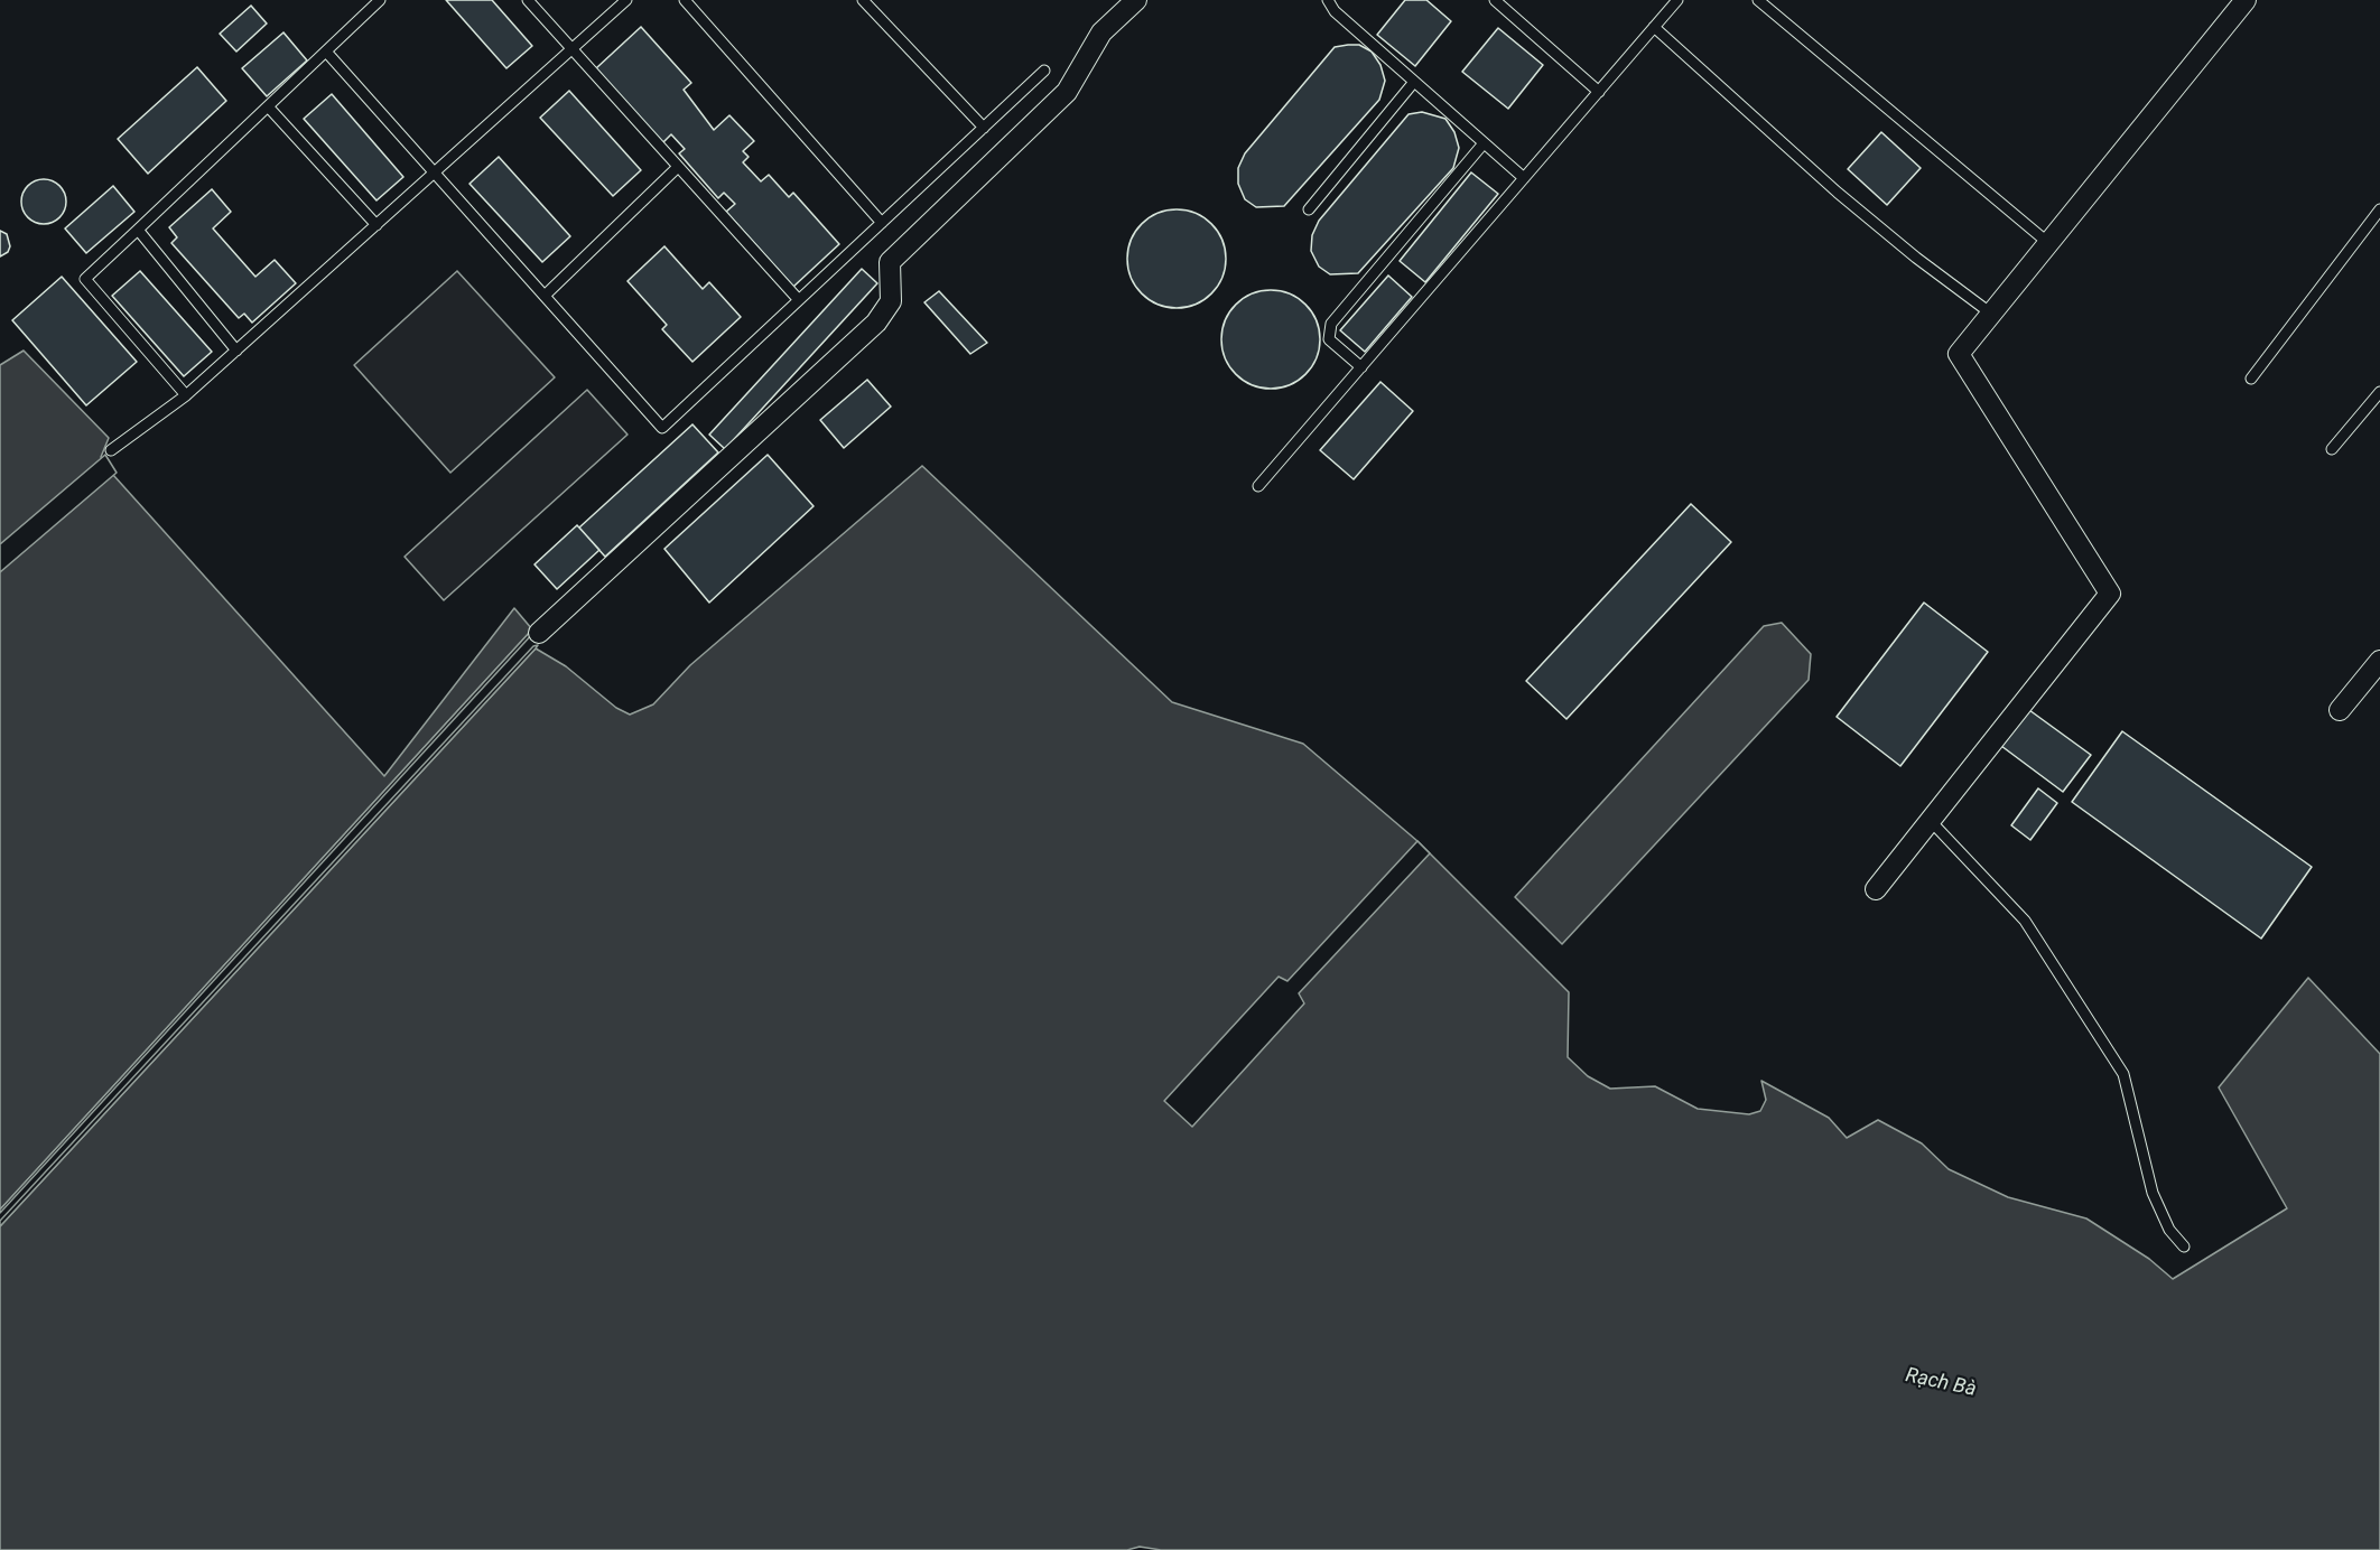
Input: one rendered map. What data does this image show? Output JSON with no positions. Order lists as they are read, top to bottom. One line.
{"water":["Rạch Bà"]}
